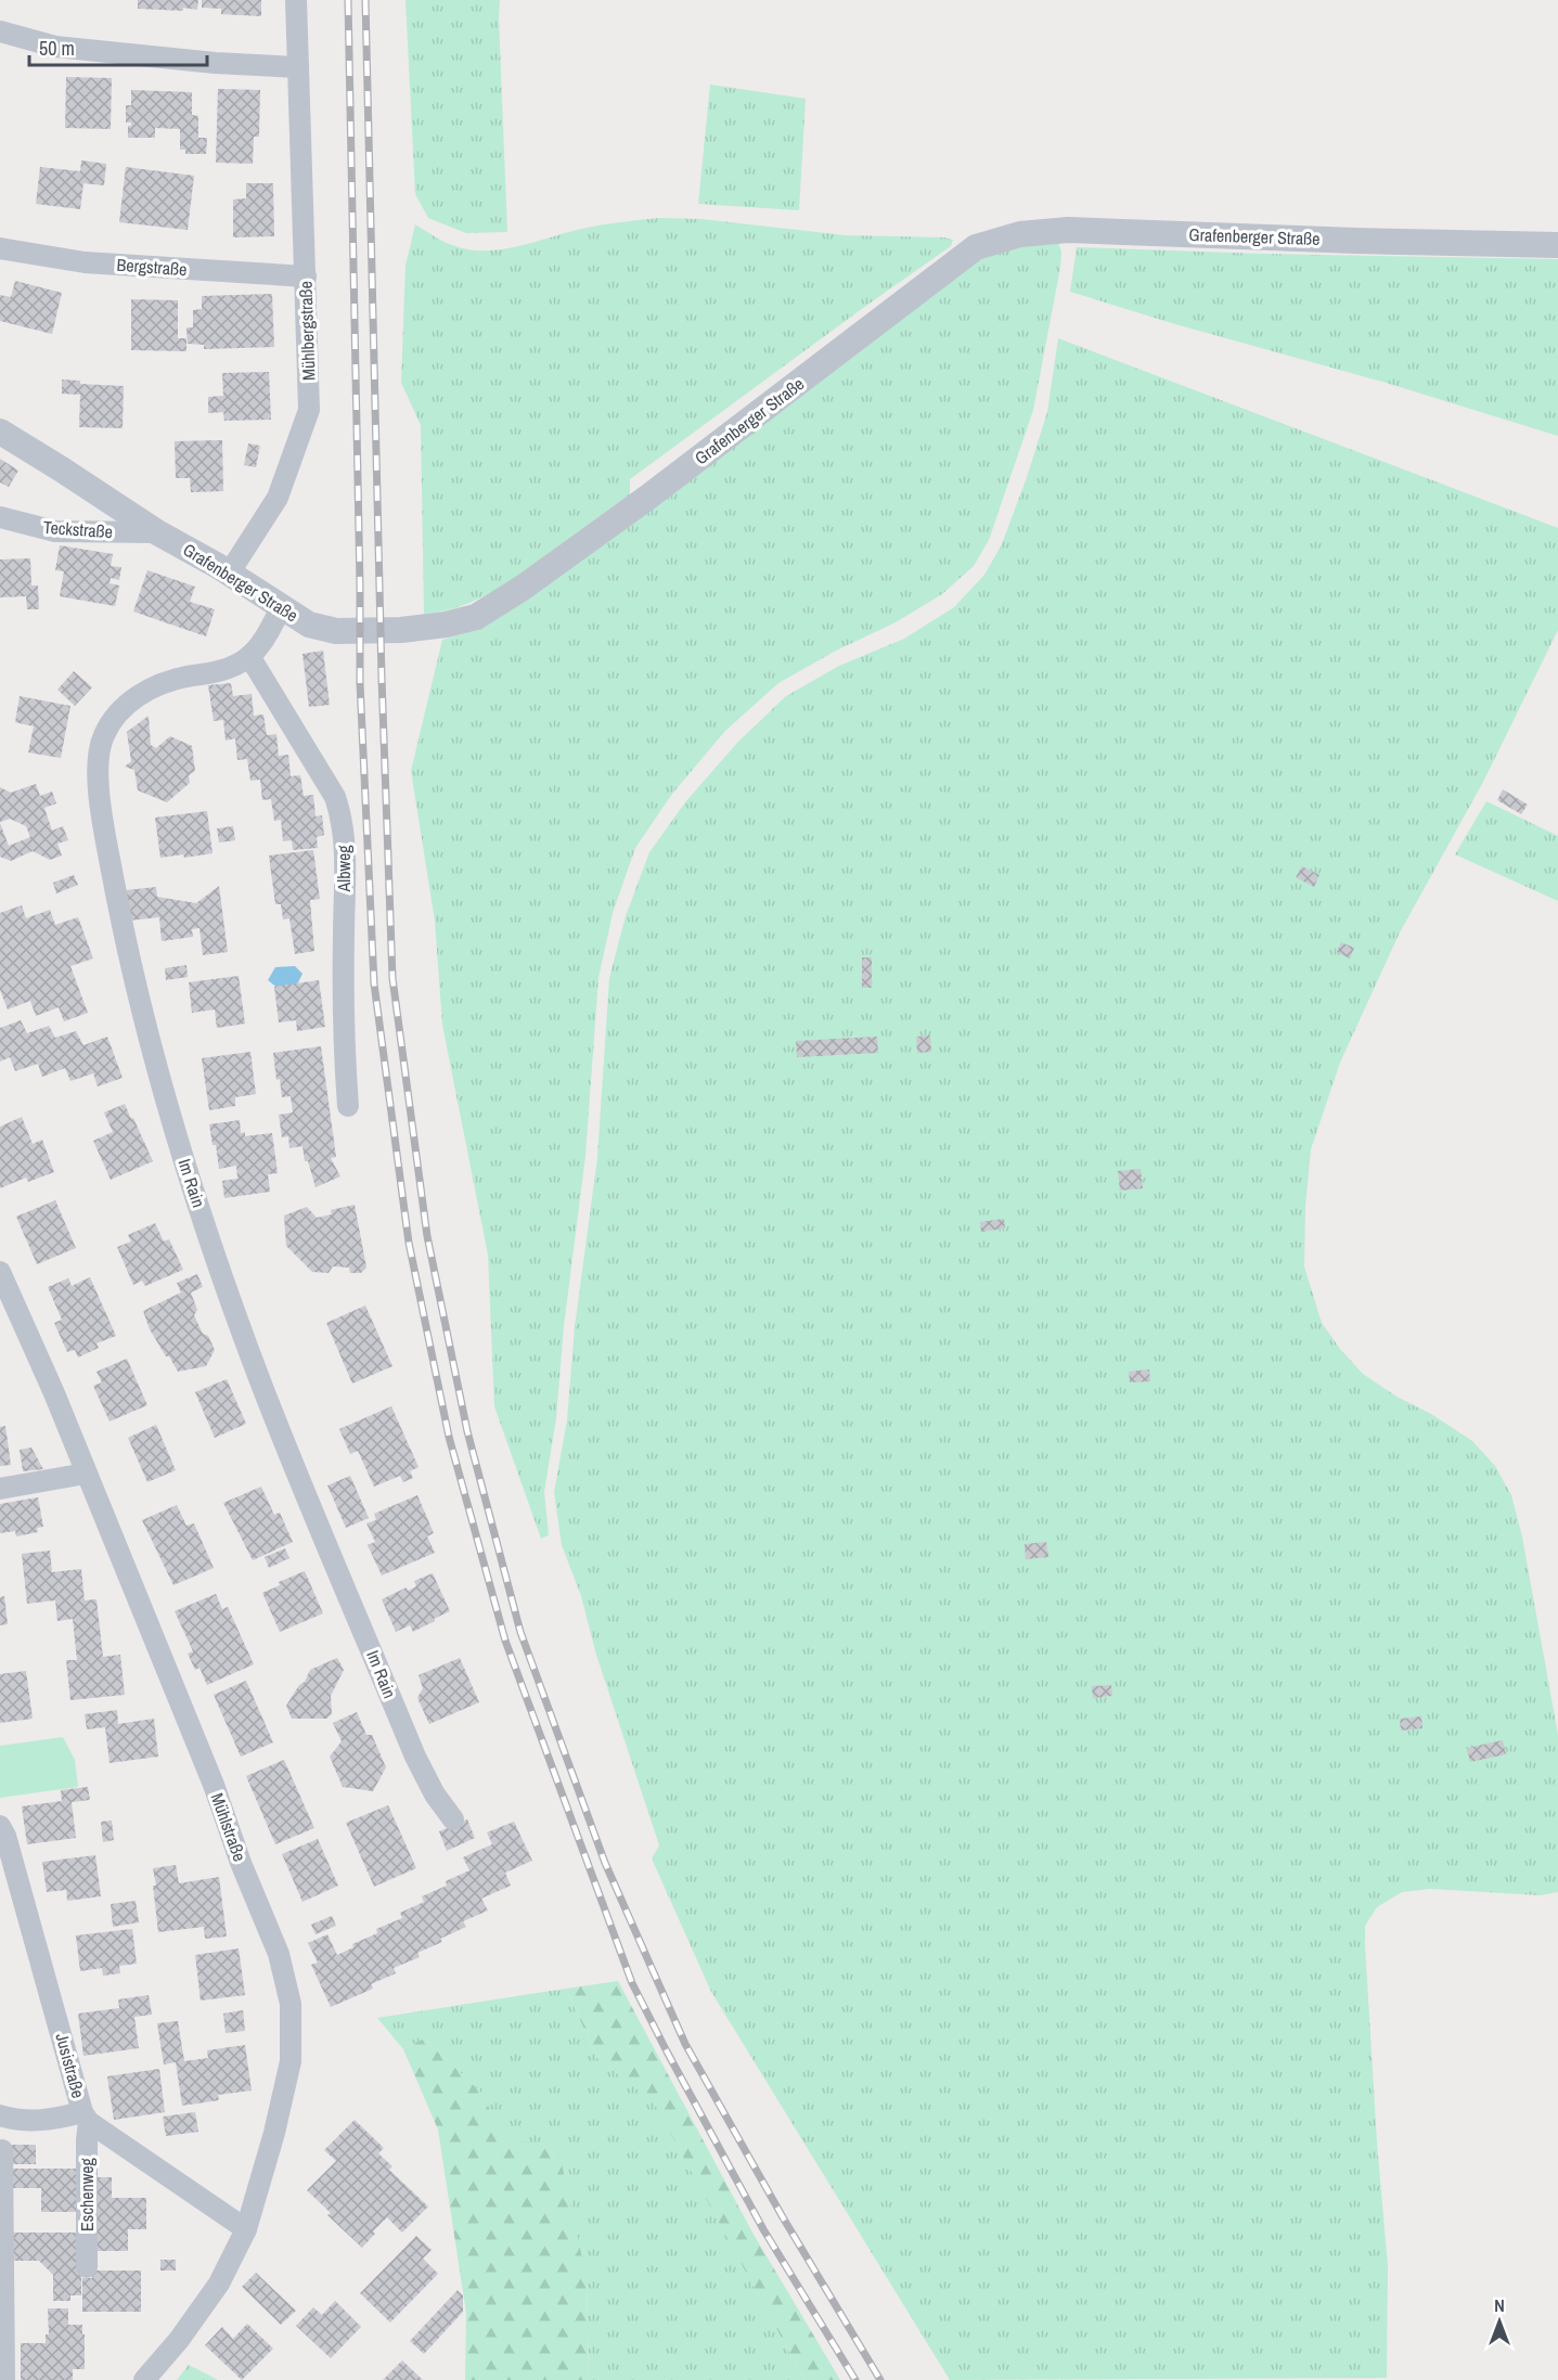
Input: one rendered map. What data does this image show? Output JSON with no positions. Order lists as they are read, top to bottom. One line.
{"streets":{"street":["Grafenberger Straße","Bergstraße","Mühlbergstraße","Teckstraße","Albweg","Im Rain","Mühlstraße","Jusistraße","Eschenweg"]},"crossings":[["Grafenberger Straße","Mühlbergstraße"],["Grafenberger Straße","Teckstraße"],["Grafenberger Straße","Im Rain"],["Bergstraße","Mühlbergstraße"],["Albweg","Im Rain"],["Mühlstraße","Jusistraße"],["Jusistraße","Eschenweg"]],"scale_bar":"50 m","north":"top"}
